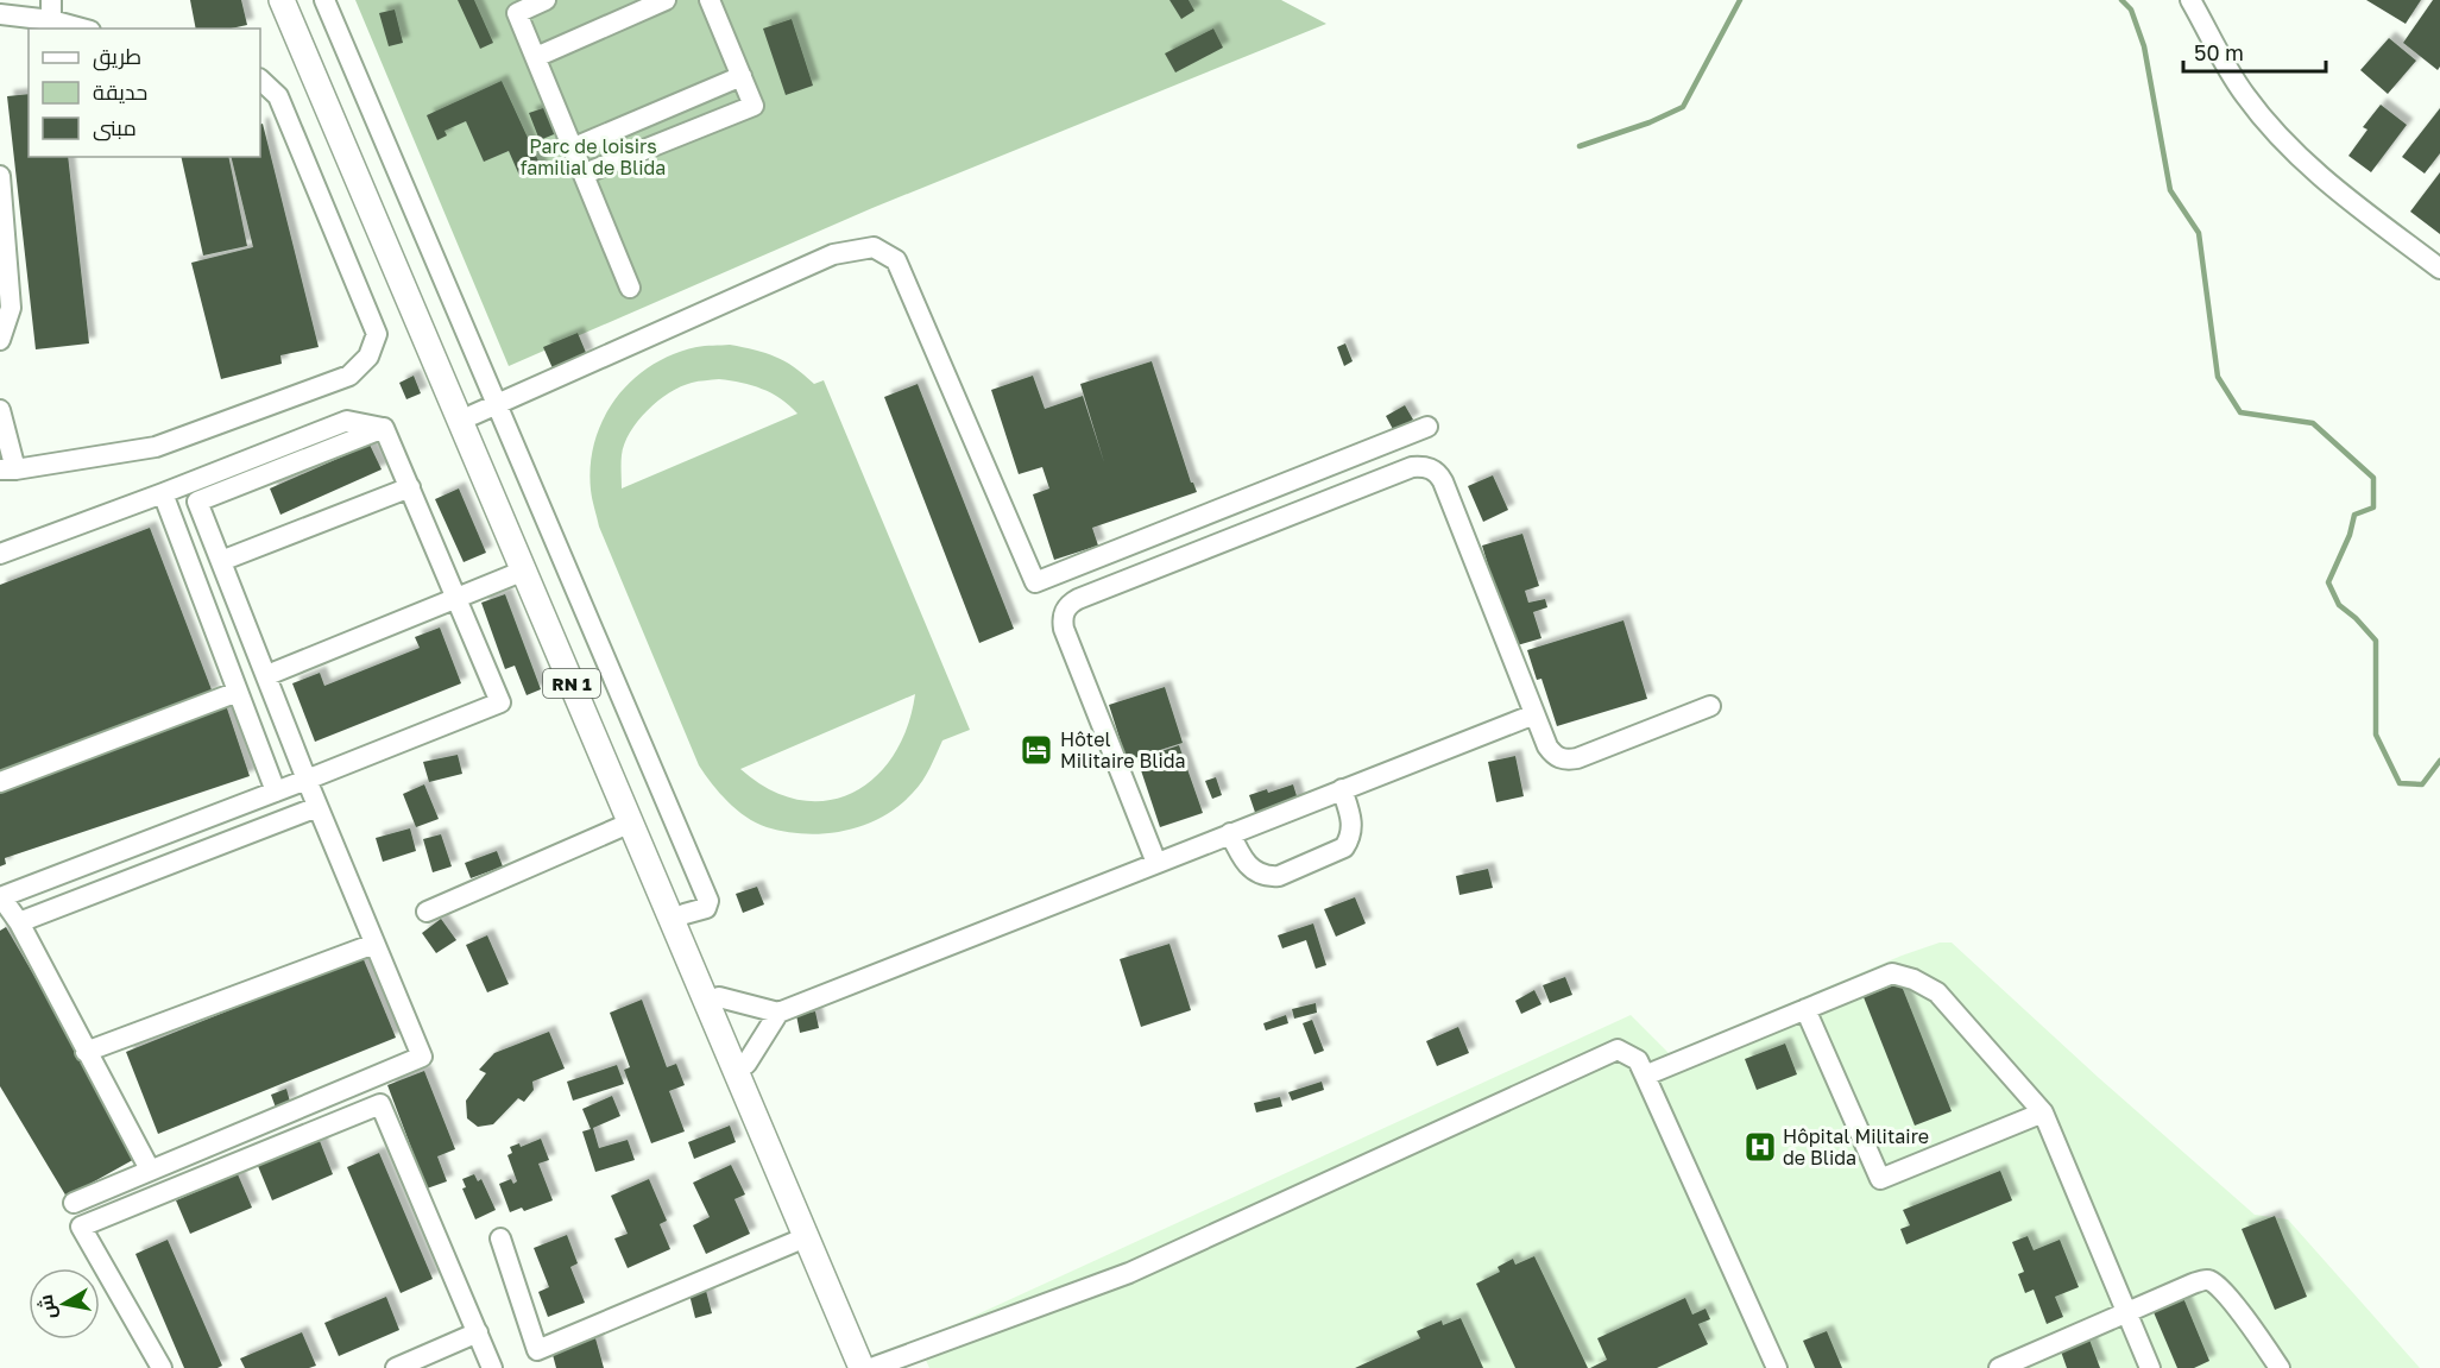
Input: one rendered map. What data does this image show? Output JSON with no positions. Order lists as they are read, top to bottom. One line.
{"streets":{"main road":["RN 1"]},"parks":["Parc de loisirs familial de Blida"],"places":{"hotel":["Hôtel Militaire Blida"],"hospital":["Hôpital Militaire de Blida"]},"legend":["طريق","حديقة","مبنى"],"scale_bar":"50 m","north":"left"}
